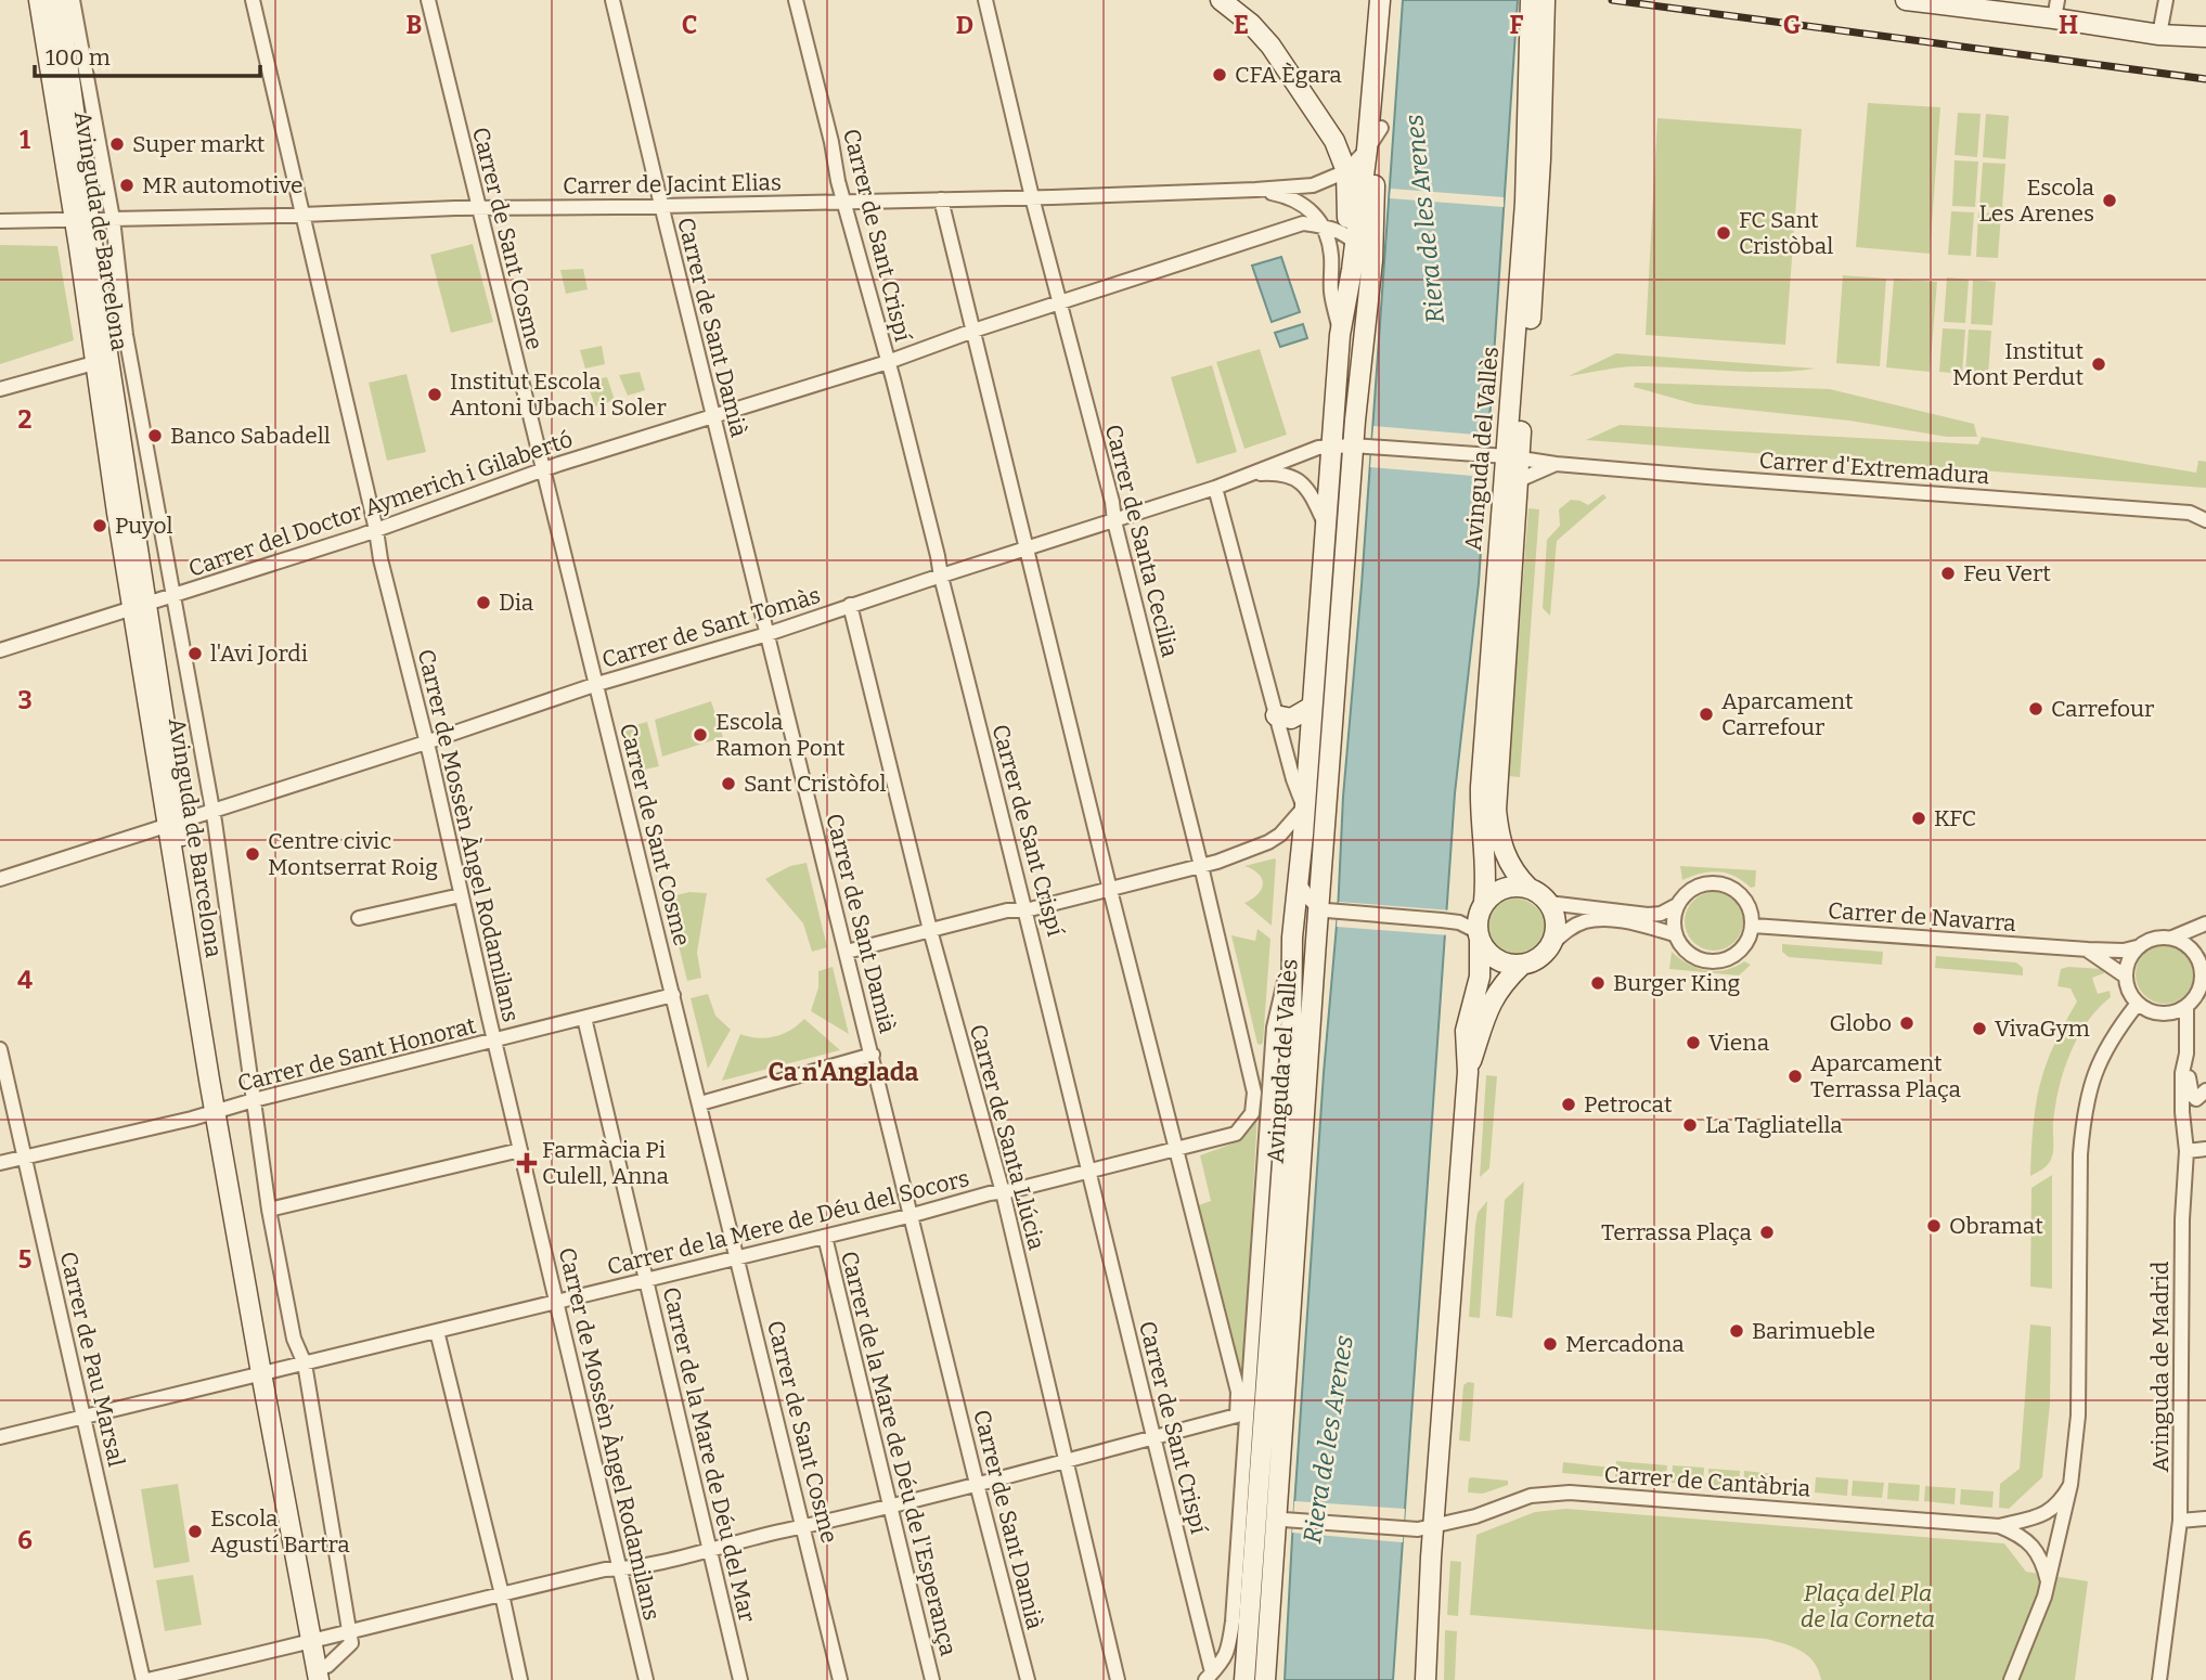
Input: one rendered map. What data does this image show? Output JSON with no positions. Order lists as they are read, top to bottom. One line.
{"streets":{"main road":["Avinguda de Barcelona","Avinguda del Vallès"],"street":["Carrer de Jacint Elias","Carrer de Sant Crispí","Carrer de Sant Cosme","Carrer de Sant Damià","Carrer d'Extremadura","Carrer del Doctor Aymerich i Gilabertó","Carrer de Santa Cecilia","Carrer de Sant Tomàs","Carrer de Mossèn Àngel Rodamilans","Carrer de Navarra","Carrer de Sant Honorat","Carrer de Santa Llúcia","Carrer de la Mere de Déu del Socors","Carrer de Pau Marsal","Avinguda de Madrid","Carrer de la Mare de Déu de l'Esperança","Carrer de la Mare de Déu del Mar","Carrer de Cantàbria"]},"crossings":[["Carrer de Jacint Elias","Avinguda de Barcelona"],["Carrer de Jacint Elias","Carrer de Sant Crispí"],["Carrer de Jacint Elias","Carrer de Sant Cosme"],["Carrer de Jacint Elias","Carrer de Sant Damià"],["Carrer de Jacint Elias","Avinguda del Vallès"],["Carrer de Jacint Elias","Carrer del Doctor Aymerich i Gilabertó"],["Carrer de Jacint Elias","Carrer de Santa Cecilia"],["Carrer de Jacint Elias","Carrer de Mossèn Àngel Rodamilans"],["Avinguda de Barcelona","Carrer del Doctor Aymerich i Gilabertó"],["Avinguda de Barcelona","Carrer de Sant Tomàs"],["Avinguda de Barcelona","Carrer de Sant Honorat"],["Avinguda de Barcelona","Carrer de la Mere de Déu del Socors"],["Carrer de Sant Crispí","Avinguda del Vallès"],["Carrer de Sant Crispí","Carrer del Doctor Aymerich i Gilabertó"],["Carrer de Sant Crispí","Carrer de Sant Tomàs"],["Carrer de Sant Crispí","Carrer de la Mere de Déu del Socors"],["Carrer de Sant Cosme","Carrer del Doctor Aymerich i Gilabertó"],["Carrer de Sant Cosme","Carrer de Sant Tomàs"],["Carrer de Sant Cosme","Carrer de Sant Honorat"],["Carrer de Sant Cosme","Carrer de la Mere de Déu del Socors"],["Carrer de Sant Damià","Carrer del Doctor Aymerich i Gilabertó"],["Carrer de Sant Damià","Carrer de Sant Tomàs"],["Carrer de Sant Damià","Carrer de la Mere de Déu del Socors"],["Avinguda del Vallès","Carrer d'Extremadura"],["Avinguda del Vallès","Carrer de Sant Tomàs"],["Avinguda del Vallès","Carrer de Cantàbria"],["Carrer del Doctor Aymerich i Gilabertó","Carrer de Santa Cecilia"],["Carrer del Doctor Aymerich i Gilabertó","Carrer de Mossèn Àngel Rodamilans"],["Carrer de Santa Cecilia","Carrer de Sant Tomàs"],["Carrer de Santa Cecilia","Carrer de la Mere de Déu del Socors"],["Carrer de Sant Tomàs","Carrer de Mossèn Àngel Rodamilans"],["Carrer de Sant Tomàs","Carrer de Santa Llúcia"],["Carrer de Mossèn Àngel Rodamilans","Carrer de Sant Honorat"],["Carrer de Mossèn Àngel Rodamilans","Carrer de la Mere de Déu del Socors"],["Carrer de Navarra","Avinguda de Madrid"],["Carrer de Sant Honorat","Carrer de Pau Marsal"],["Carrer de Sant Honorat","Carrer de la Mare de Déu del Mar"],["Carrer de Santa Llúcia","Carrer de la Mere de Déu del Socors"],["Carrer de la Mere de Déu del Socors","Carrer de Pau Marsal"],["Carrer de la Mere de Déu del Socors","Carrer de la Mare de Déu de l'Esperança"],["Carrer de la Mere de Déu del Socors","Carrer de la Mare de Déu del Mar"]],"districts":["Ca n'Anglada"],"water":["Riera de les Arenes"],"parks":["Plaça del Pla de la Corneta"],"places":{"other":["CFA Ègara","Super markt","MR automotive","Escola Les Arenes","FC Sant Cristòbal","Institut Mont Perdut","Institut Escola Antoni Ubach i Soler","Banco Sabadell","Puyol","Feu Vert","Dia","l'Avi Jordi","Carrefour","Aparcament Carrefour","Escola Ramon Pont","Sant Cristòfol","KFC","Centre civic Montserrat Roig","Burger King","Globo","VivaGym","Viena","Aparcament Terrassa Plaça","Petrocat","La Tagliatella","Obramat","Terrassa Plaça","Barimueble","Mercadona","Escola Agustí Bartra"],"health":["Farmàcia Pi Culell, Anna"]},"scale_bar":"100 m","grid":{"columns":["B","C","D","E","F","G","H"],"rows":["1","2","3","4","5","6"]}}
